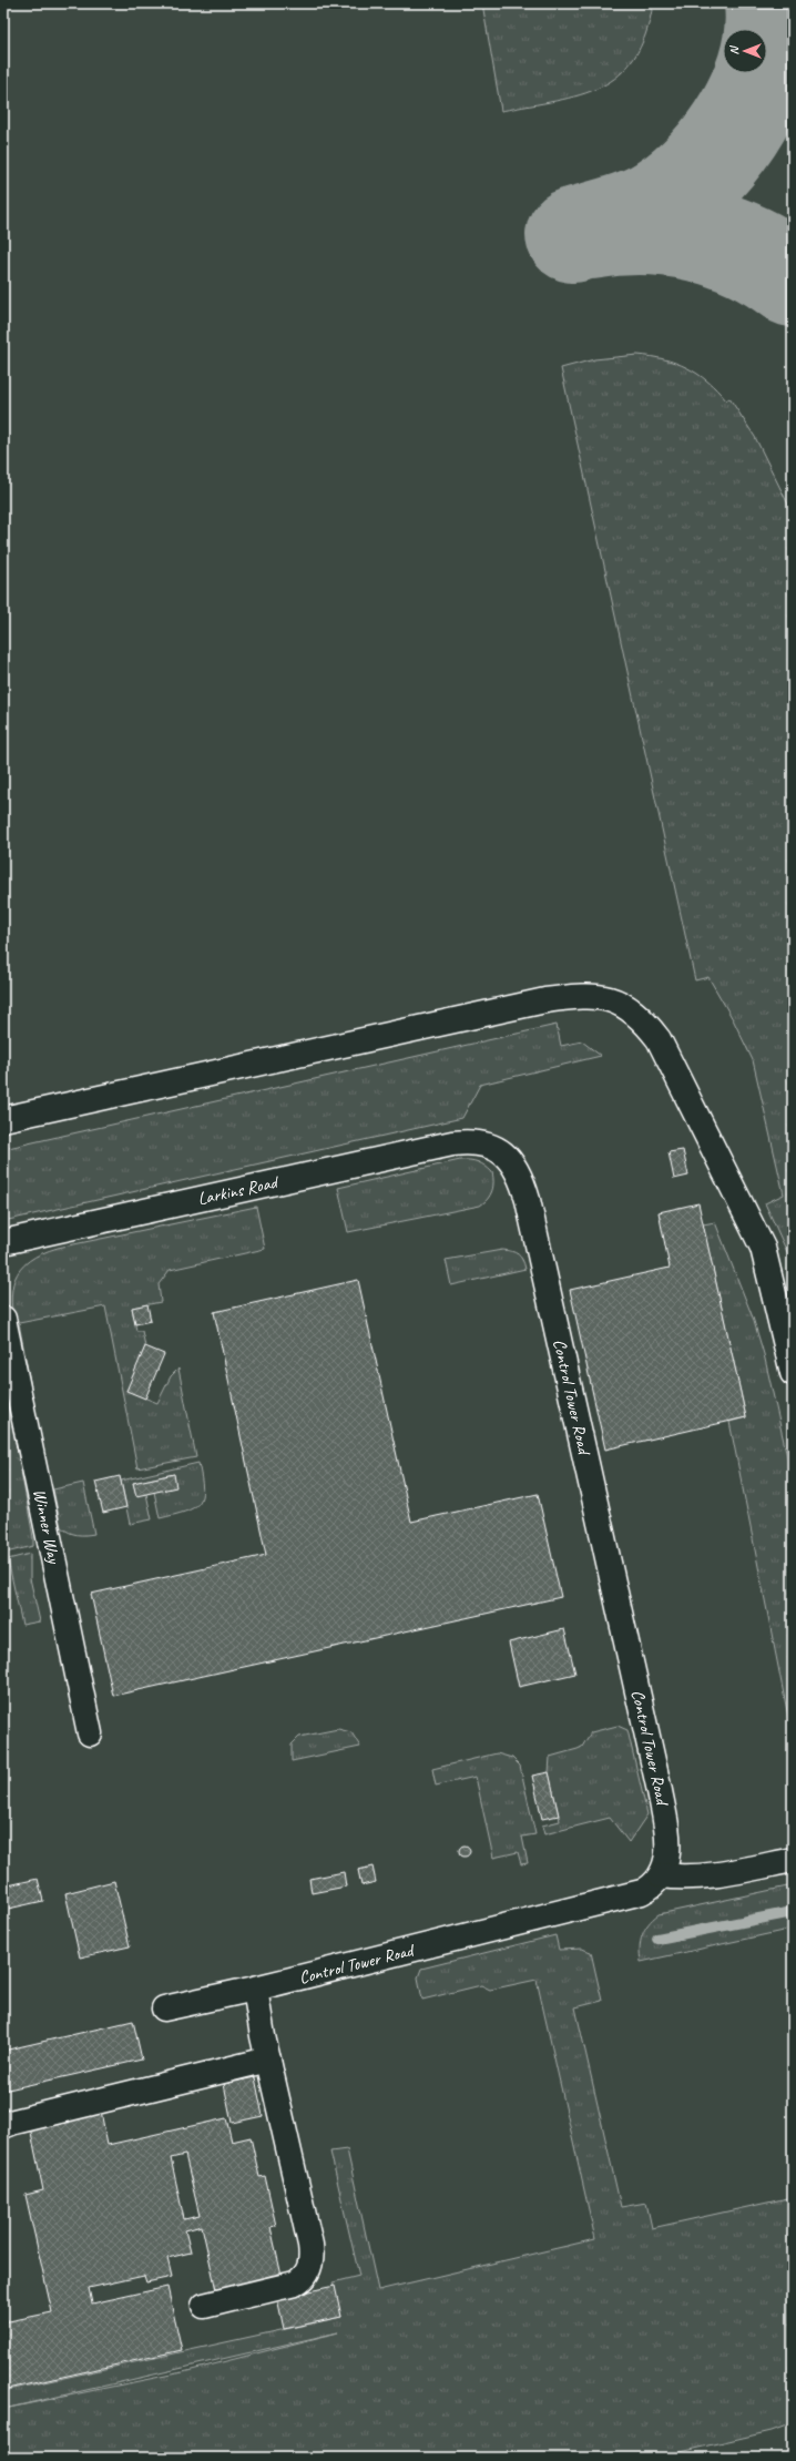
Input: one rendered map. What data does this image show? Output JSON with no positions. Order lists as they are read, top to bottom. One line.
{"streets":{"lane":["Larkins Road","Control Tower Road","Winner Way"]},"crossings":[["Larkins Road","Control Tower Road"]],"north":"left"}
